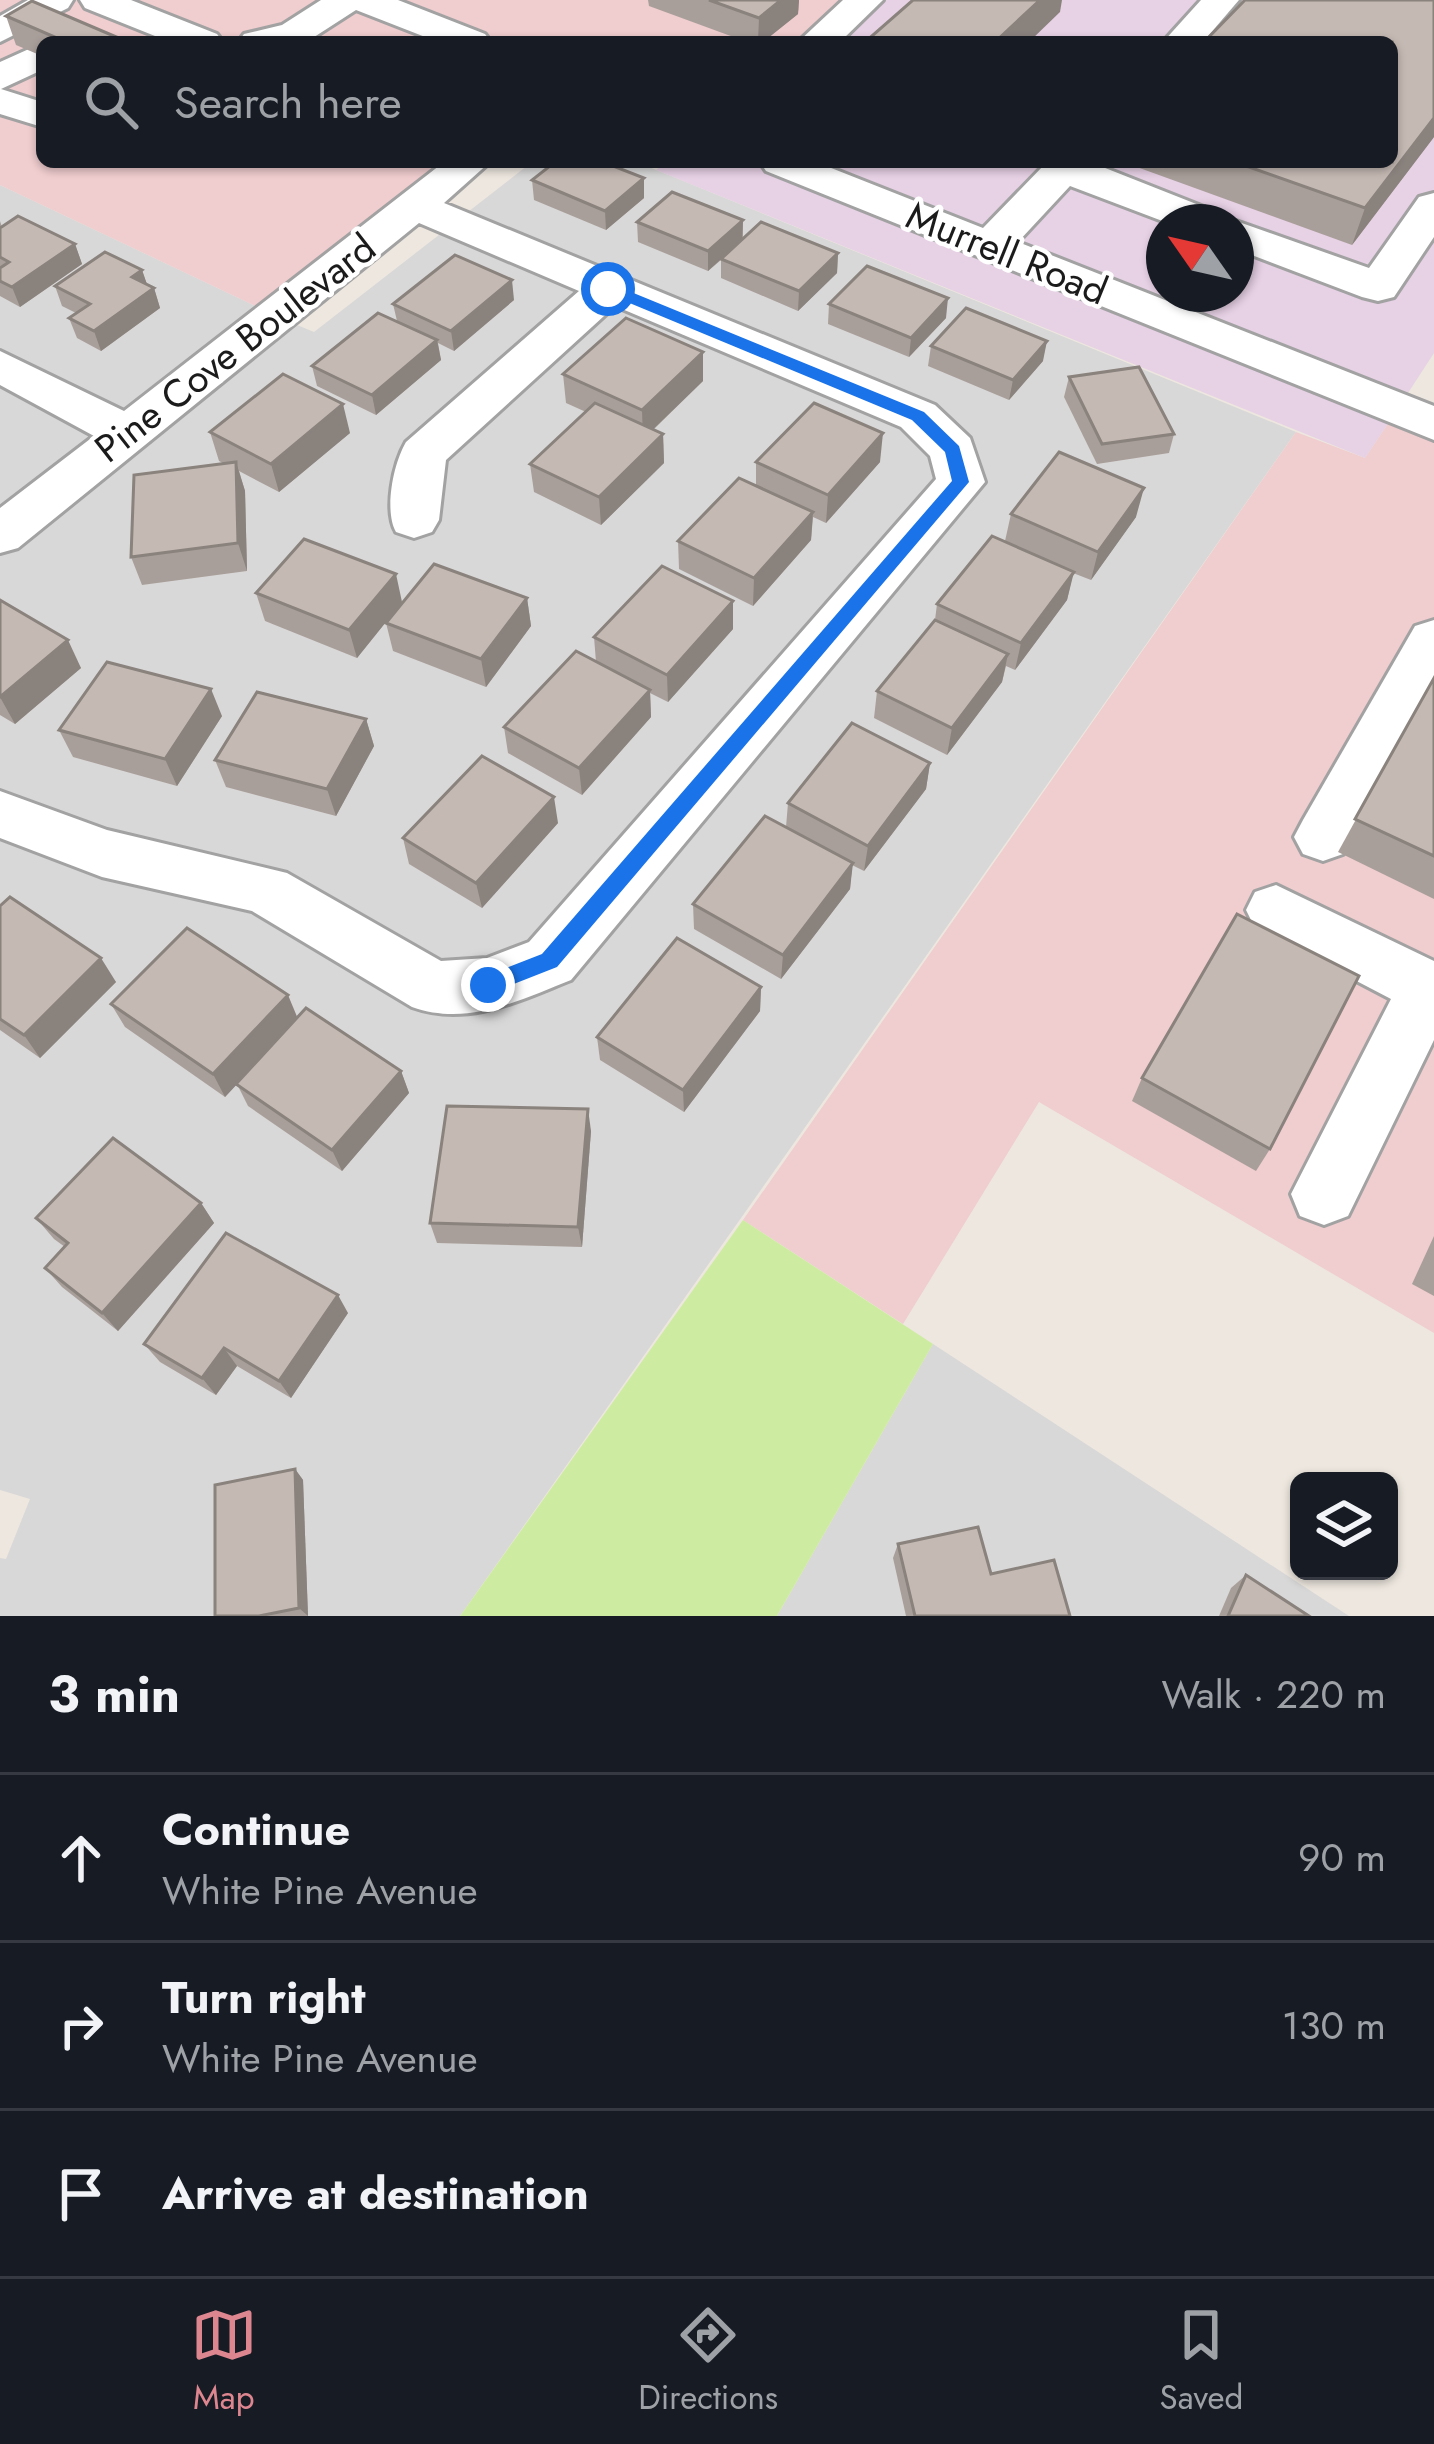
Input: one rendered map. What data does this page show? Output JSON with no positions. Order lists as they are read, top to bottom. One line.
{"streets":{"street":["Murrell Road","Pine Cove Boulevard"]},"north":"top left","page":{"search":"Search here","heading":["3 min","Walk · 220 m"],"list":[["Continue","White Pine Avenue","90 m"],["Turn right","White Pine Avenue","130 m"],"Arrive at destination"],"nav":["Map","Directions","Saved"]}}
